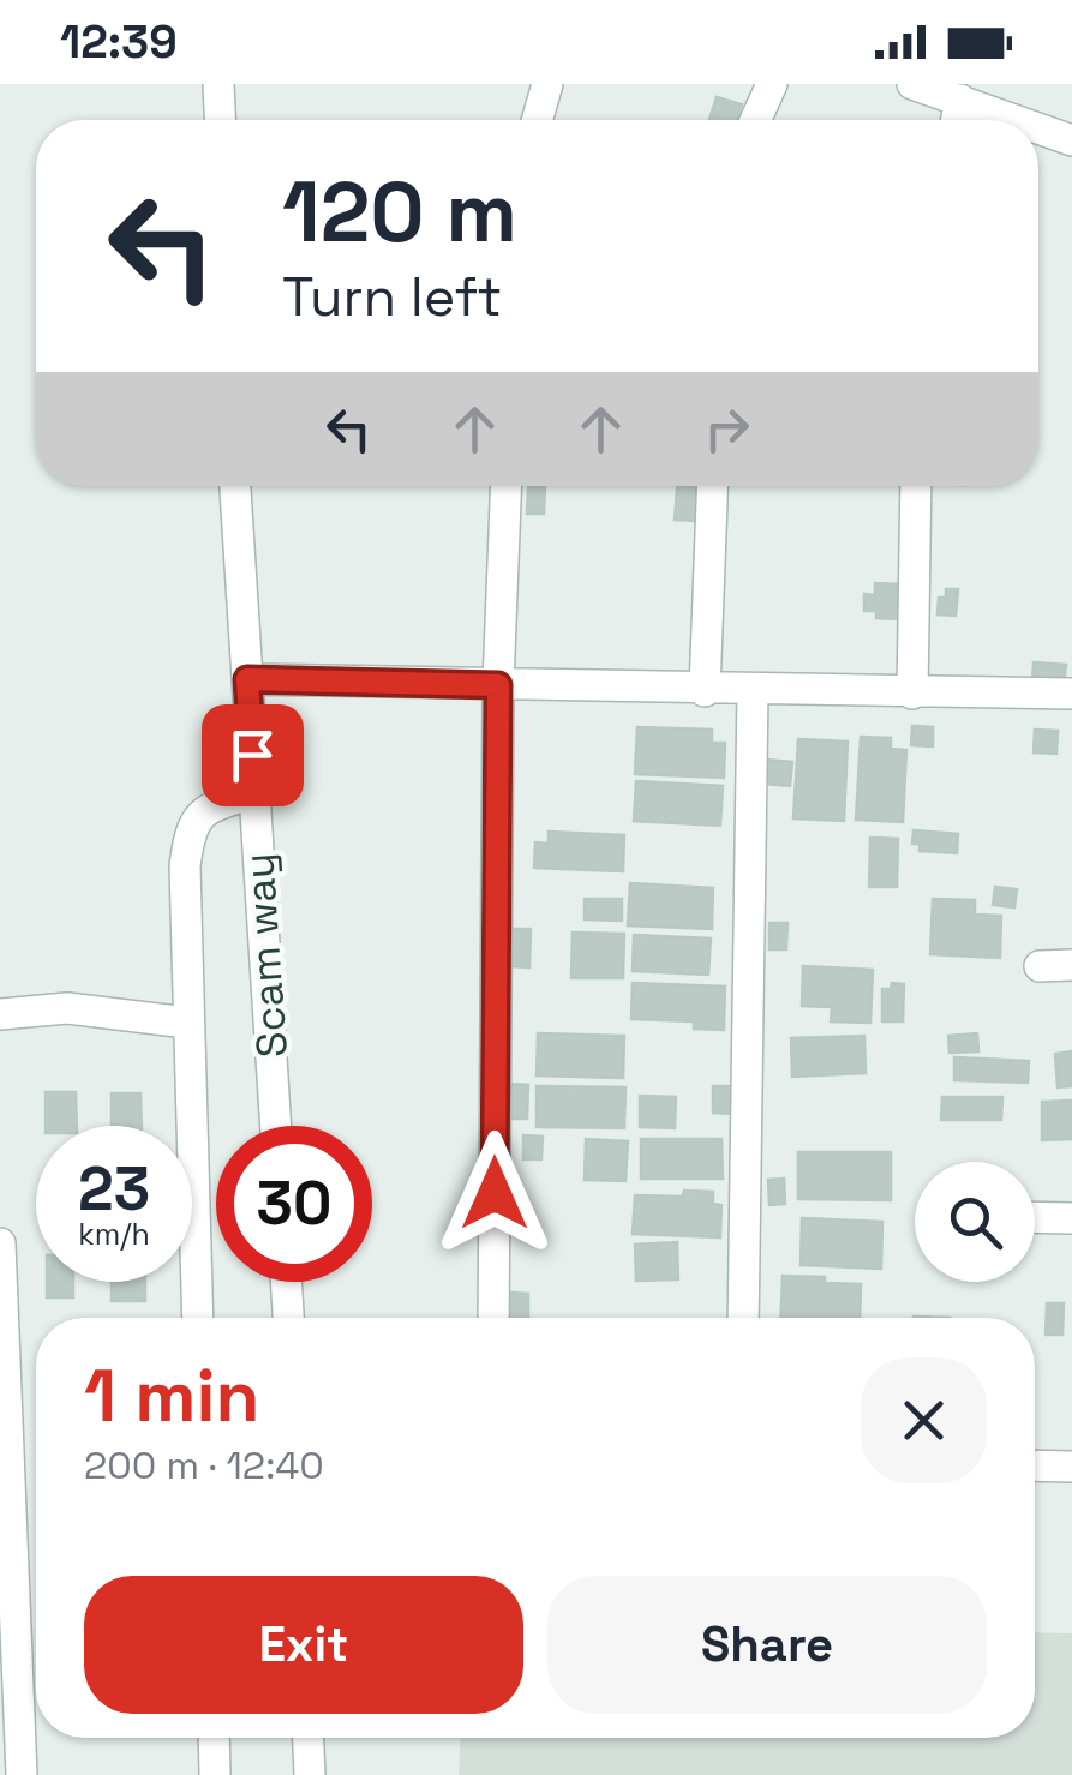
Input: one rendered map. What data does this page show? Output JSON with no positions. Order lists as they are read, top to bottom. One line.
{"streets":{"street":["Scam way"]},"page":{"status":"12:39","turn":["120 m","Turn left"],"speed":"23 km/h","limit":"30","heading":["1 min","200 m · 12:40"],"buttons":["Exit","Share"]}}
